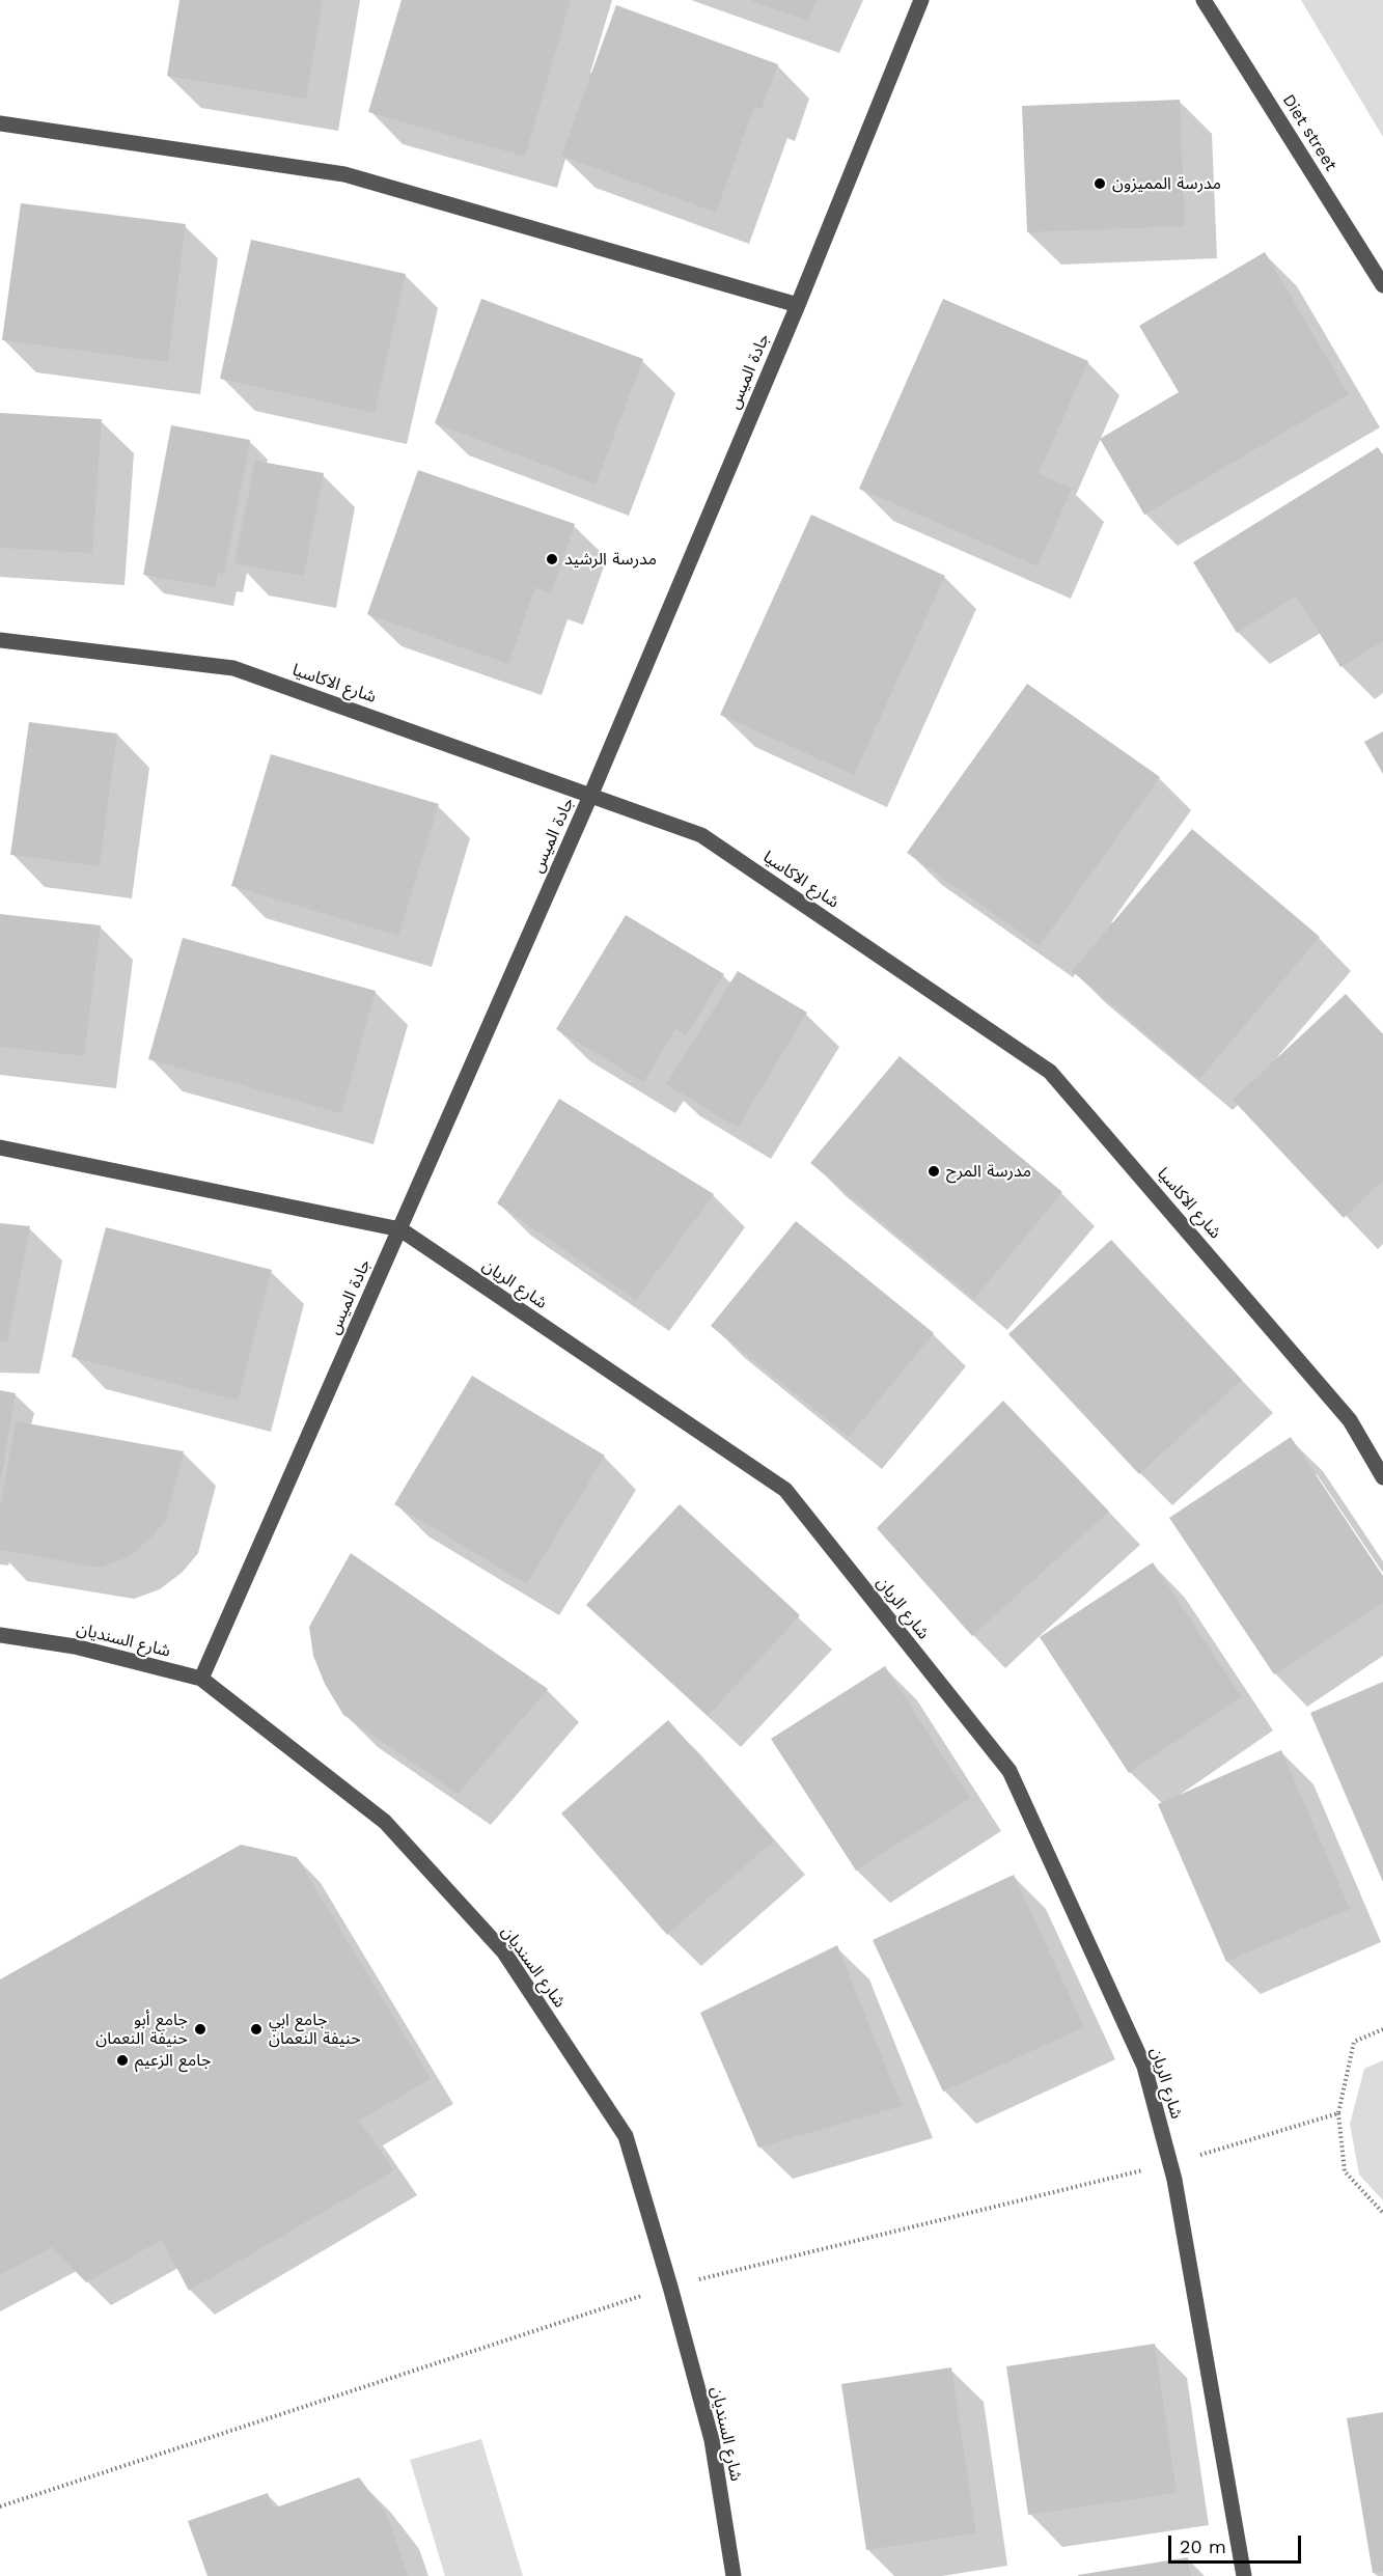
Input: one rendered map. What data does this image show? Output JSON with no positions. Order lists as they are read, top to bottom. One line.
{"streets":{"street":["Diet street","جادة الميس","شارع الاكاسيا","شارع الريان","شارع السنديان"]},"crossings":[["جادة الميس","شارع الاكاسيا"],["جادة الميس","شارع الريان"],["جادة الميس","شارع السنديان"]],"places":["مدرسة المميزون","مدرسة الرشيد","مدرسة المرح","جامع أبو حنيفة النعمان","جامع ابي حنيفة النعمان","جامع الزعيم"],"scale_bar":"20 m"}
